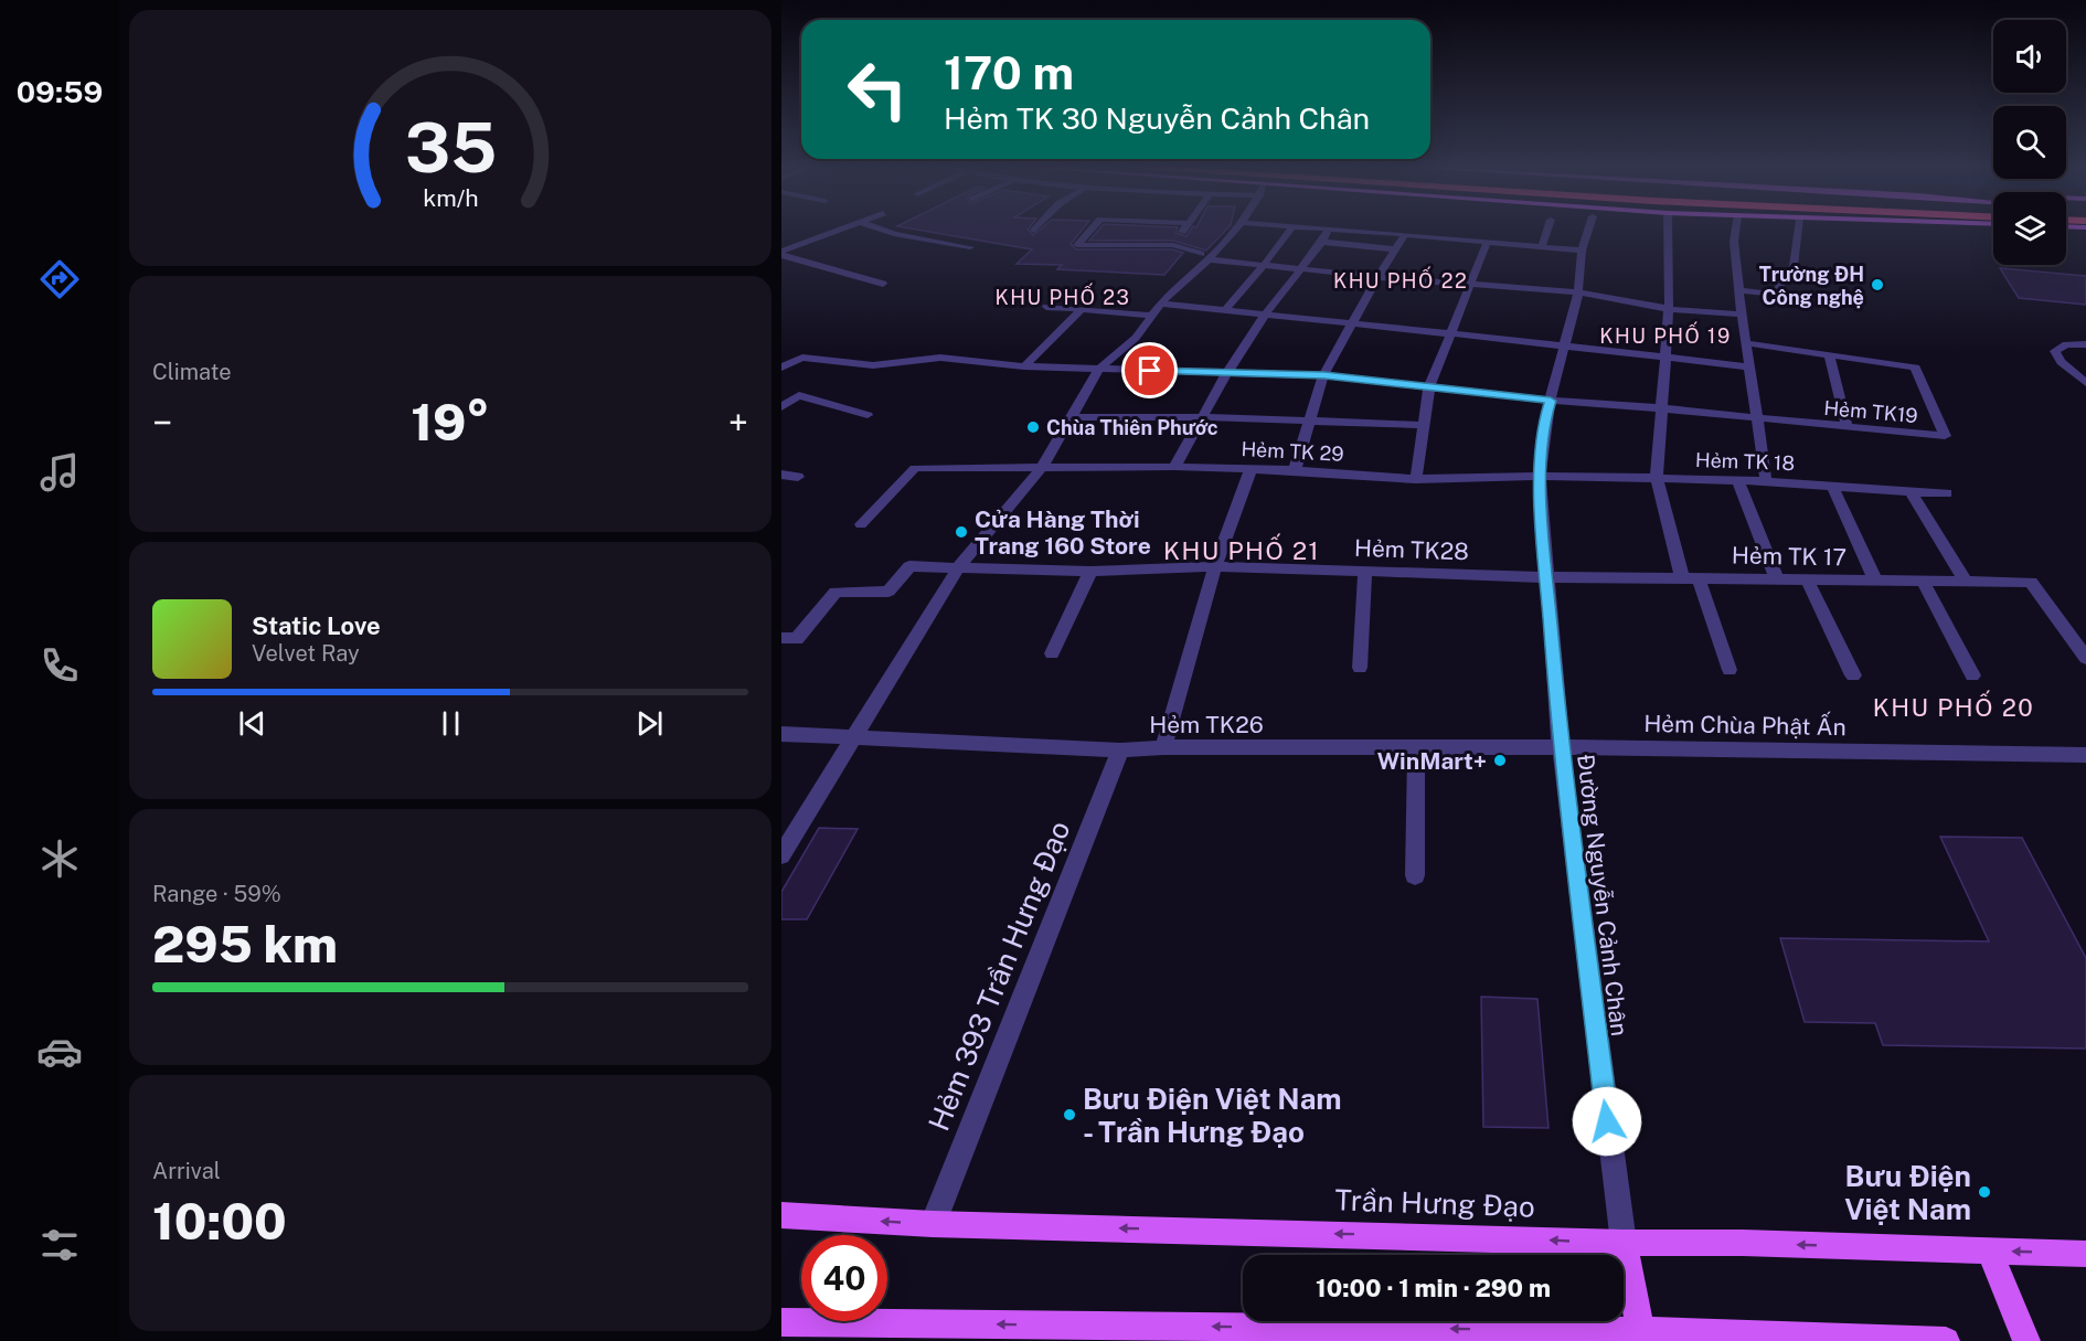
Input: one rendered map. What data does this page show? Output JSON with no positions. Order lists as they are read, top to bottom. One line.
{"streets":{"main road":["Trần Hưng Đạo"],"street":["Hẻm TK19","Hẻm TK 29","Hẻm TK 18","Hẻm TK28","Hẻm TK 17","Hẻm TK26","Hẻm Chùa Phật Ấn","Đường Nguyễn Cảnh Chân","Hẻm 393 Trần Hưng Ðạo"]},"crossings":[["Hẻm TK19","Đường Nguyễn Cảnh Chân"],["Hẻm TK 29","Hẻm TK 18"],["Hẻm TK 29","Đường Nguyễn Cảnh Chân"],["Hẻm TK 18","Đường Nguyễn Cảnh Chân"],["Hẻm TK28","Hẻm TK 17"],["Hẻm TK28","Đường Nguyễn Cảnh Chân"],["Hẻm TK 17","Đường Nguyễn Cảnh Chân"],["Hẻm TK26","Hẻm Chùa Phật Ấn"],["Hẻm TK26","Đường Nguyễn Cảnh Chân"],["Hẻm TK26","Hẻm 393 Trần Hưng Ðạo"],["Hẻm Chùa Phật Ấn","Đường Nguyễn Cảnh Chân"],["Đường Nguyễn Cảnh Chân","Trần Hưng Đạo"],["Hẻm 393 Trần Hưng Ðạo","Trần Hưng Đạo"]],"districts":["KHU PHỐ 22","KHU PHỐ 23","KHU PHỐ 19","KHU PHỐ 21","KHU PHỐ 20"],"places":["Trường ĐH Công nghệ","Chùa Thiên Phước","Cửa Hàng Thời Trang 160 Store","WinMart+","Bưu Điện Việt Nam - Trần Hưng Đạo","Bưu Điện Việt Nam"],"page":{"tabs":"09:59","turn":["170 m","Hẻm TK 30 Nguyễn Cảnh Chân"],"tile":["Climate",["Range · 59%","295 km"],["Arrival","10:00"]],"heat":["−","19°","+"],"song":["Static Love","Velvet Ray"],"limit":"40","trip":"10:00 · 1 min · 290 m","gauge":["35","km/h"]}}
